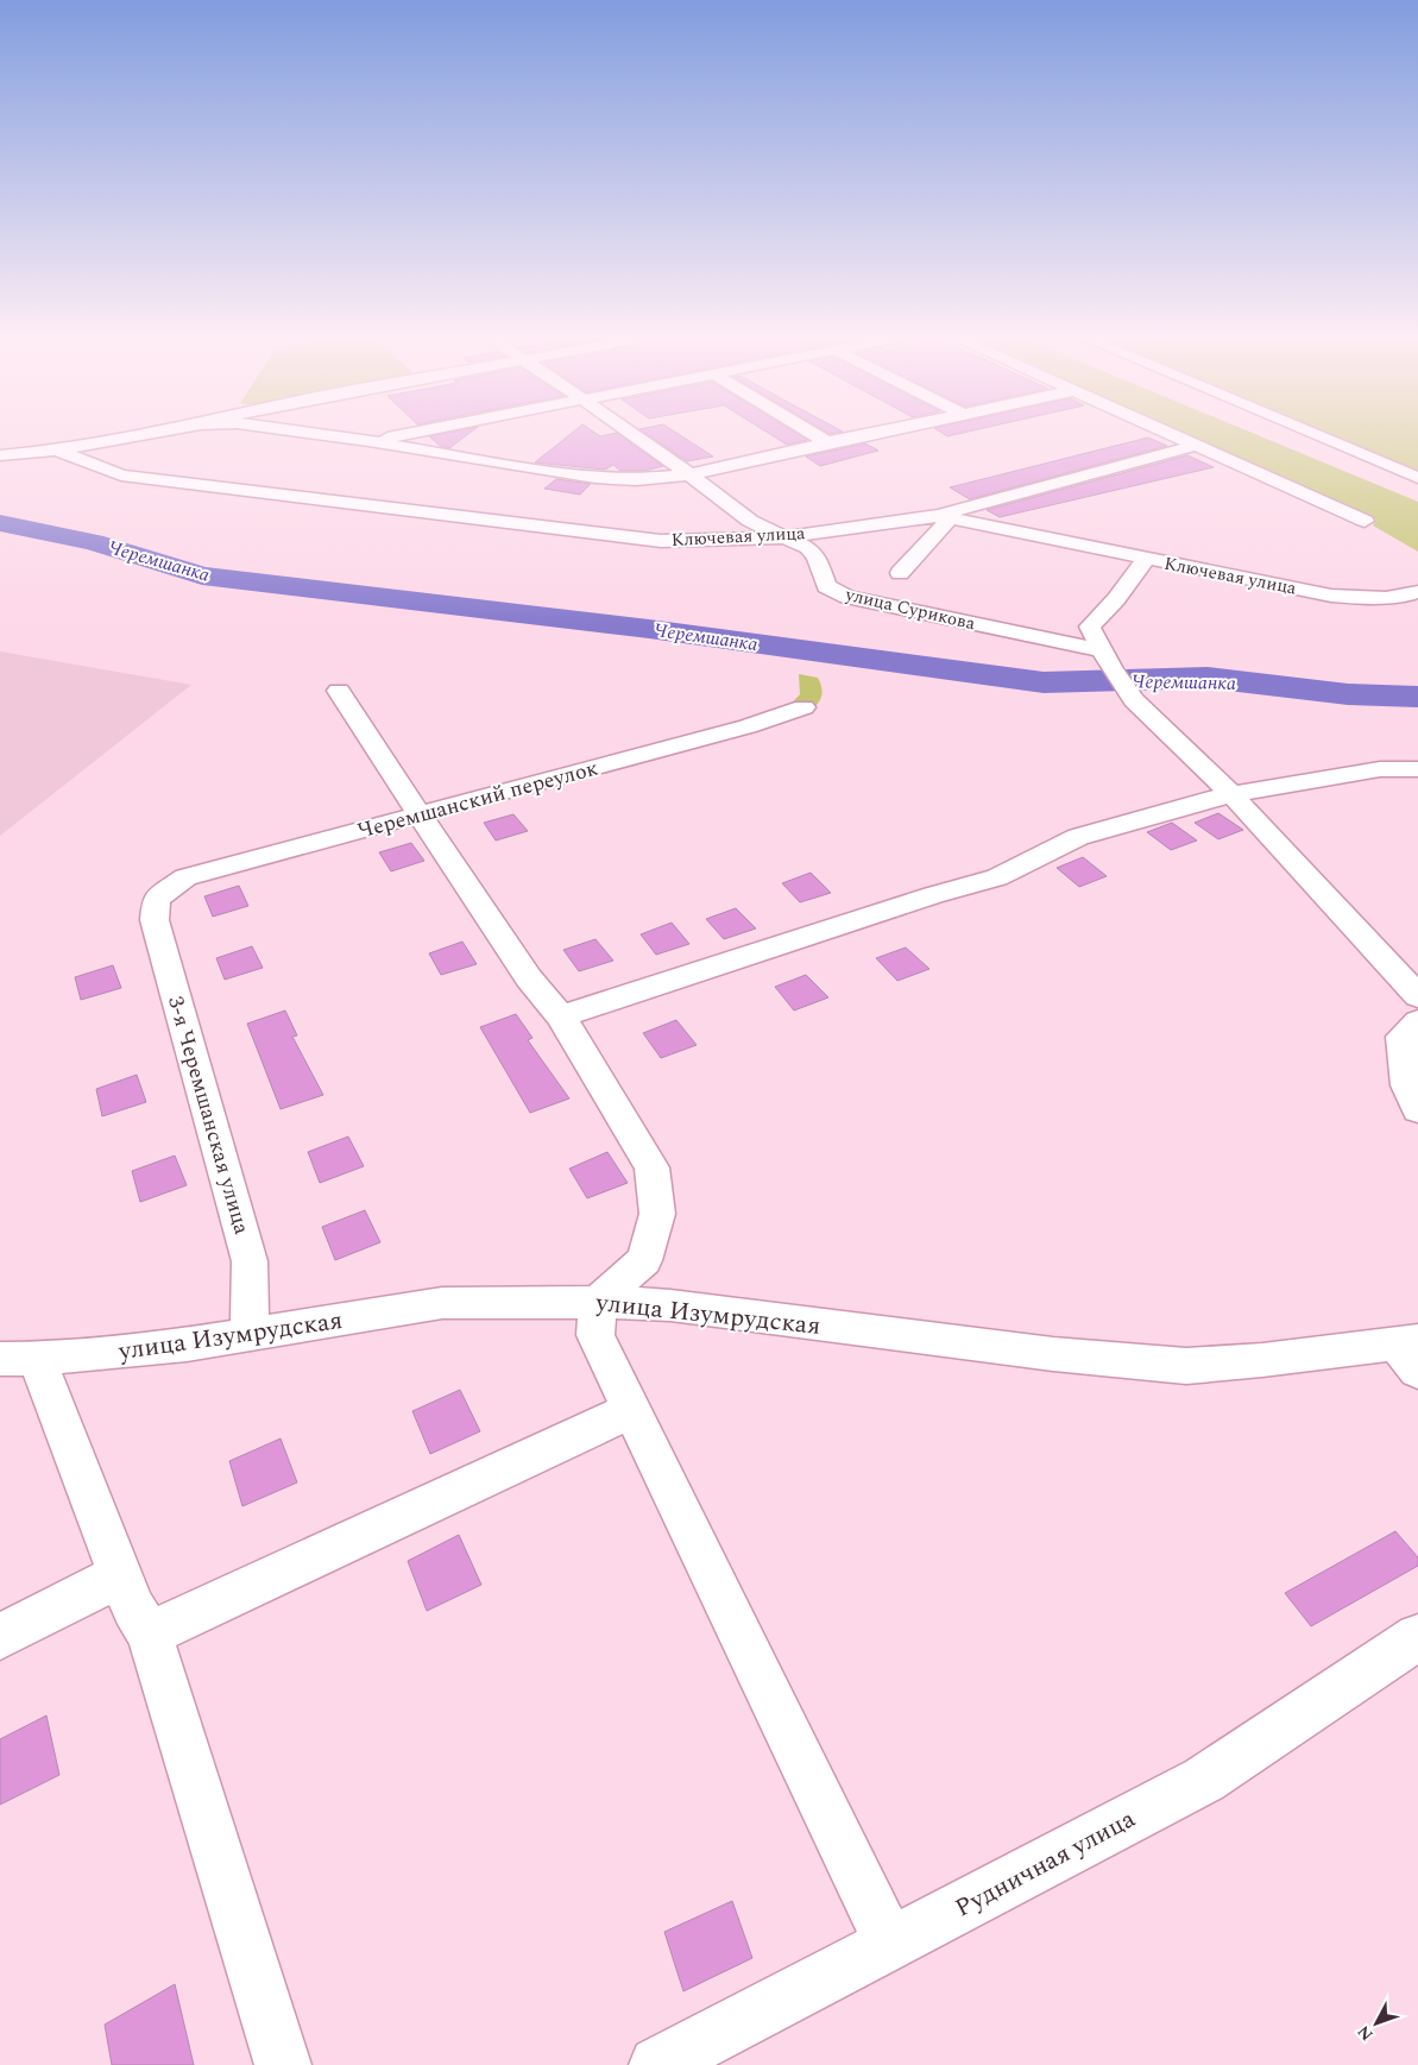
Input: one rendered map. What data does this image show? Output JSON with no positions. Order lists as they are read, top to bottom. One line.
{"streets":{"street":["Ключевая улица","улица Сурикова","Черемшанский переулок","3-я Черемшанская улица","улица Изумрудская","Рудничная улица"]},"crossings":[["Ключевая улица","улица Сурикова"],["Черемшанский переулок","3-я Черемшанская улица"],["3-я Черемшанская улица","улица Изумрудская"]],"water":["Черемшанка"],"north":"bottom left"}
